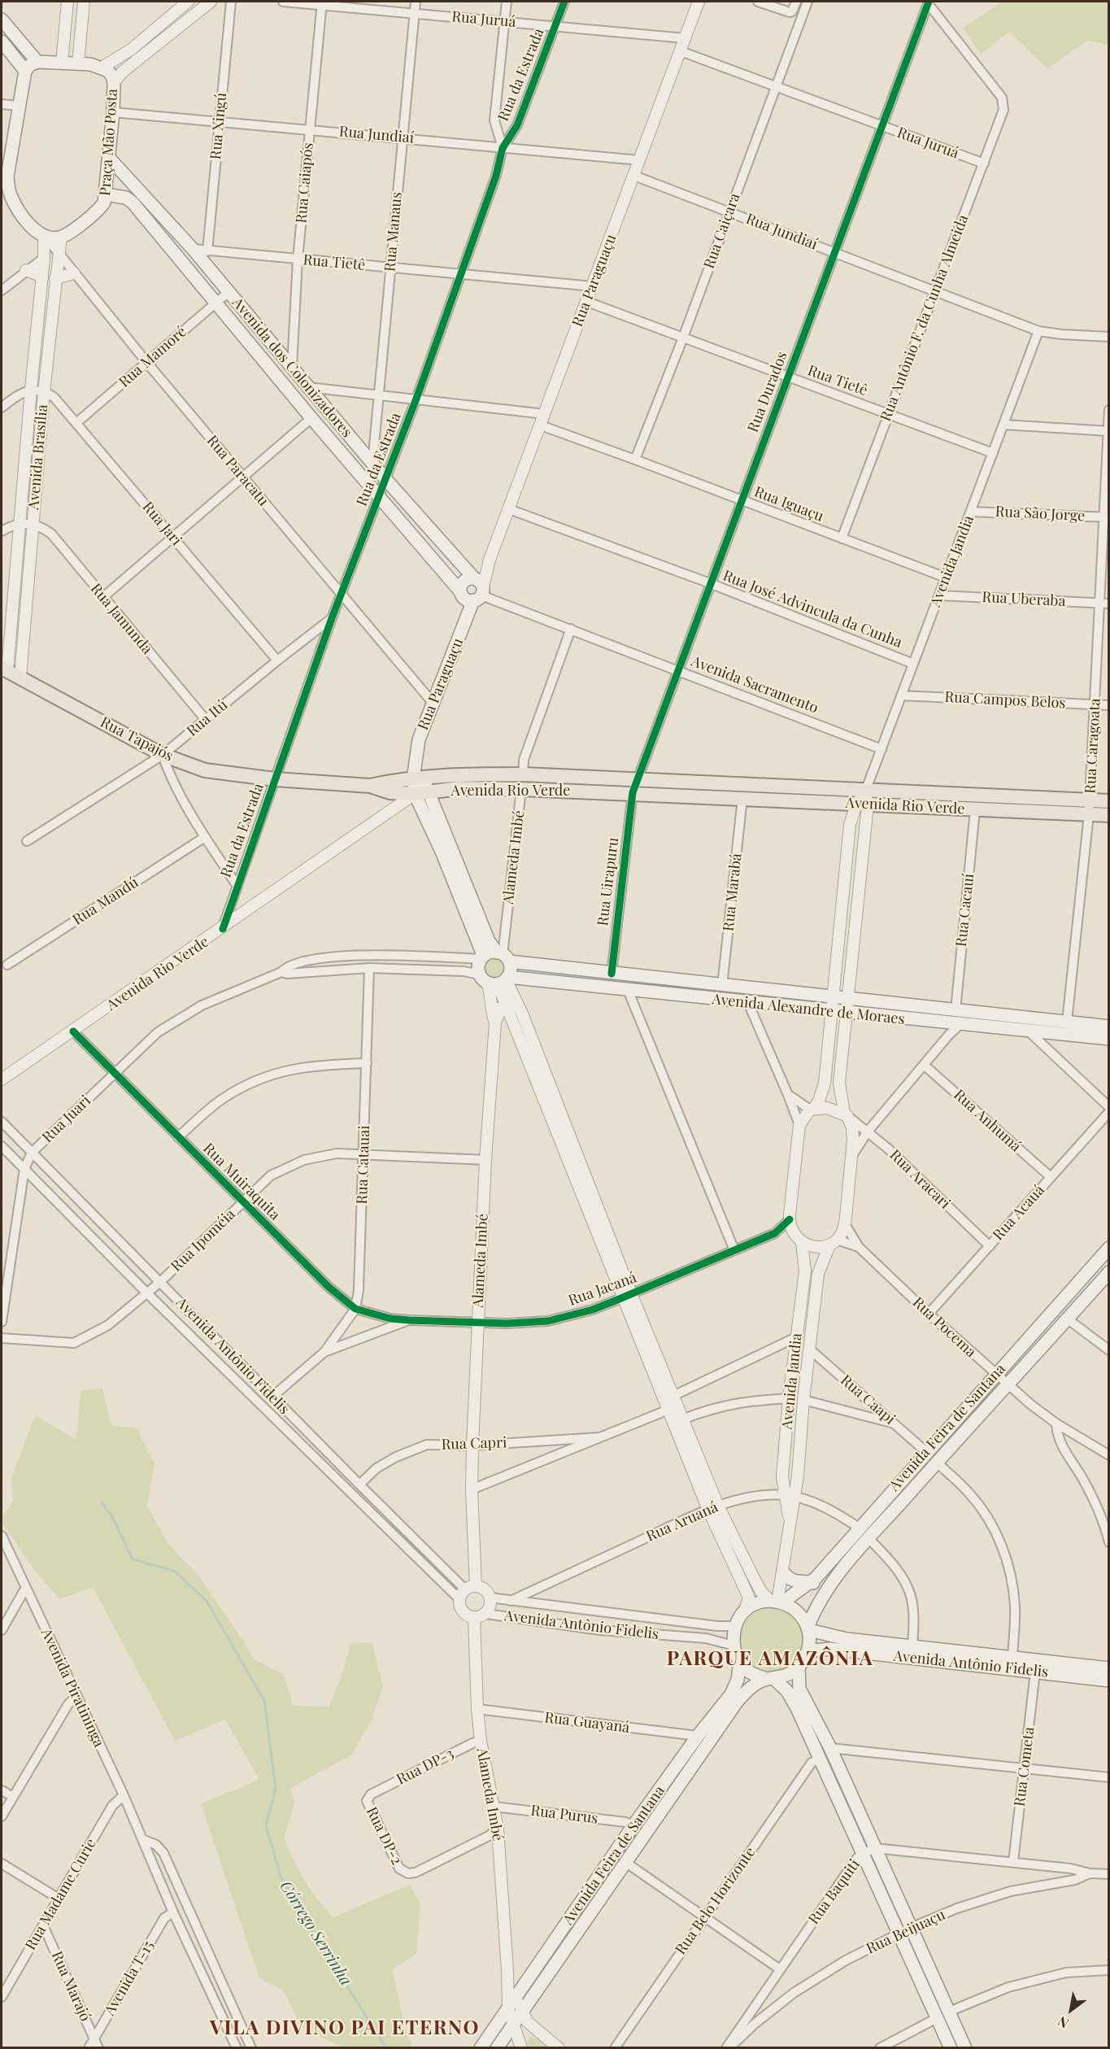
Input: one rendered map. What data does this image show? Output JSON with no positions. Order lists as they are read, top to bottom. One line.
{"streets":{"main road":["Praça Mão Posta","Rua Paraguaçu","Avenida dos Colonizadores","Rua Tapajós","Avenida Rio Verde","Avenida Alexandre de Moraes","Avenida Antônio Fidelis","Avenida Feira de Santana"],"street":["Rua Juruá","Rua da Estrada","Rua Xingú","Rua Jundiaí","Rua Caiapós","Rua Caiçara","Rua Manaus","Rua Tietê","Rua Antônio F. da Cunha Almeida","Rua Mamoré","Rua Durados","Avenida Brasília","Rua Paracatu","Rua Iguaçu","Rua São Jorge","Rua Jari","Avenida Jandia","Rua Uberaba","Rua José Advincula da Cunha","Rua Jamunda","Avenida Sacramento","Rua Campos Belos","Rua Itú","Rua Caragoata","Alameda Imbé","Rua Uirapuru","Rua Marabá","Rua Mandú","Rua Cacauí","Rua Juari","Rua Anhumá","Rua Catauai","Rua Aracari","Rua Muiraquita","Rua Acauá","Rua Ipoméia","Rua Jacaná","Rua Pocema","Rua Caapi","Rua Capri","Rua Aruaná","Avenida Piratininga","Rua Guayaná","Rua DP-3","Rua Cometa","Rua Purus","Rua DP-2","Rua Baquiti","Rua Madame Curie","Rua Belo Horizonte","Rua Beijuaçu","Avenida T-15","Rua Marajó"]},"crossings":[["Rua Juruá","Rua da Estrada"],["Rua Juruá","Rua Caiapós"],["Rua Juruá","Rua Caiçara"],["Rua Juruá","Rua Manaus"],["Rua Juruá","Rua Paraguaçu"],["Rua Juruá","Rua Antônio F. da Cunha Almeida"],["Rua Juruá","Rua Durados"],["Rua da Estrada","Rua Jundiaí"],["Rua da Estrada","Rua Tietê"],["Rua da Estrada","Avenida dos Colonizadores"],["Rua da Estrada","Rua Paracatu"],["Rua da Estrada","Rua Itú"],["Rua da Estrada","Rua Tapajós"],["Rua da Estrada","Avenida Rio Verde"],["Rua Xingú","Rua Jundiaí"],["Rua Xingú","Rua Tietê"],["Rua Jundiaí","Praça Mão Posta"],["Rua Jundiaí","Rua Caiapós"],["Rua Jundiaí","Rua Caiçara"],["Rua Jundiaí","Rua Manaus"],["Rua Jundiaí","Rua Paraguaçu"],["Rua Jundiaí","Rua Antônio F. da Cunha Almeida"],["Rua Jundiaí","Rua Durados"],["Rua Jundiaí","Avenida Jandia"],["Praça Mão Posta","Avenida dos Colonizadores"],["Praça Mão Posta","Avenida Brasília"],["Rua Caiapós","Rua Tietê"],["Rua Caiapós","Avenida dos Colonizadores"],["Rua Caiçara","Rua Tietê"],["Rua Caiçara","Rua Iguaçu"],["Rua Manaus","Rua Tietê"],["Rua Manaus","Avenida dos Colonizadores"],["Rua Tietê","Rua Paraguaçu"],["Rua Tietê","Rua Antônio F. da Cunha Almeida"],["Rua Tietê","Avenida dos Colonizadores"],["Rua Tietê","Rua Durados"],["Rua Tietê","Avenida Jandia"],["Rua Paraguaçu","Avenida dos Colonizadores"],["Rua Paraguaçu","Rua Paracatu"],["Rua Paraguaçu","Rua Iguaçu"],["Rua Paraguaçu","Rua José Advincula da Cunha"],["Rua Paraguaçu","Avenida Sacramento"],["Rua Paraguaçu","Rua Tapajós"],["Rua Paraguaçu","Avenida Rio Verde"],["Rua Antônio F. da Cunha Almeida","Rua Durados"],["Rua Antônio F. da Cunha Almeida","Rua Iguaçu"],["Rua Mamoré","Avenida dos Colonizadores"],["Rua Mamoré","Rua Paracatu"],["Rua Mamoré","Rua Jari"],["Avenida dos Colonizadores","Avenida Sacramento"],["Rua Durados","Rua Iguaçu"],["Rua Durados","Rua José Advincula da Cunha"],["Rua Durados","Avenida Sacramento"],["Rua Durados","Avenida Rio Verde"],["Rua Durados","Rua Uirapuru"],["Avenida Brasília","Rua Paracatu"],["Avenida Brasília","Rua Jari"],["Avenida Brasília","Rua Jamunda"],["Avenida Brasília","Rua Tapajós"],["Rua Iguaçu","Avenida Jandia"],["Rua São Jorge","Avenida Jandia"],["Rua São Jorge","Rua Caragoata"],["Rua Jari","Rua Itú"],["Avenida Jandia","Rua Uberaba"],["Avenida Jandia","Rua José Advincula da Cunha"],["Avenida Jandia","Avenida Sacramento"],["Avenida Jandia","Rua Campos Belos"],["Avenida Jandia","Avenida Rio Verde"],["Avenida Jandia","Avenida Alexandre de Moraes"],["Avenida Jandia","Rua Aracari"],["Avenida Jandia","Rua Pocema"],["Avenida Jandia","Avenida Antônio Fidelis"],["Avenida Jandia","Rua Caapi"],["Avenida Jandia","Avenida Feira de Santana"],["Avenida Jandia","Rua Aruaná"],["Rua Uberaba","Rua Caragoata"],["Rua Jamunda","Rua Itú"],["Rua Campos Belos","Rua Caragoata"],["Rua Itú","Rua Tapajós"],["Rua Tapajós","Avenida Rio Verde"],["Rua Caragoata","Avenida Rio Verde"],["Rua Caragoata","Avenida Alexandre de Moraes"],["Avenida Rio Verde","Alameda Imbé"],["Avenida Rio Verde","Rua Uirapuru"],["Avenida Rio Verde","Rua Marabá"],["Avenida Rio Verde","Rua Cacauí"],["Avenida Rio Verde","Rua Muiraquita"],["Alameda Imbé","Avenida Alexandre de Moraes"],["Alameda Imbé","Rua Ipoméia"],["Alameda Imbé","Rua Jacaná"],["Alameda Imbé","Avenida Antônio Fidelis"],["Alameda Imbé","Avenida Feira de Santana"],["Alameda Imbé","Rua Capri"],["Alameda Imbé","Rua Guayaná"],["Alameda Imbé","Rua DP-3"],["Alameda Imbé","Rua Purus"],["Alameda Imbé","Rua DP-2"],["Rua Uirapuru","Avenida Alexandre de Moraes"],["Rua Marabá","Avenida Alexandre de Moraes"],["Rua Cacauí","Avenida Alexandre de Moraes"],["Avenida Alexandre de Moraes","Rua Juari"],["Avenida Alexandre de Moraes","Rua Catauai"],["Avenida Alexandre de Moraes","Rua Muiraquita"],["Rua Juari","Rua Muiraquita"],["Rua Juari","Avenida Antônio Fidelis"],["Rua Anhumá","Rua Acauá"],["Rua Catauai","Rua Muiraquita"],["Rua Catauai","Rua Ipoméia"],["Rua Catauai","Rua Jacaná"],["Rua Aracari","Rua Acauá"],["Rua Muiraquita","Rua Ipoméia"],["Rua Muiraquita","Rua Jacaná"],["Rua Acauá","Rua Pocema"],["Rua Ipoméia","Avenida Antônio Fidelis"],["Rua Jacaná","Avenida Antônio Fidelis"],["Rua Pocema","Avenida Feira de Santana"],["Avenida Antônio Fidelis","Avenida Feira de Santana"],["Avenida Antônio Fidelis","Rua Capri"],["Avenida Antônio Fidelis","Rua Aruaná"],["Avenida Antônio Fidelis","Rua Cometa"],["Rua Caapi","Avenida Feira de Santana"],["Avenida Feira de Santana","Rua Aruaná"],["Avenida Feira de Santana","Rua Guayaná"],["Avenida Feira de Santana","Rua Purus"],["Avenida Piratininga","Rua Madame Curie"],["Avenida Piratininga","Avenida T-15"],["Rua DP-3","Rua DP-2"],["Rua Cometa","Rua Baquiti"],["Rua Baquiti","Rua Beijuaçu"],["Rua Madame Curie","Rua Marajó"],["Avenida T-15","Rua Marajó"]],"districts":["PARQUE AMAZÔNIA","VILA DIVINO PAI ETERNO"],"water":["Córrego Serrinha"],"north":"bottom left"}
